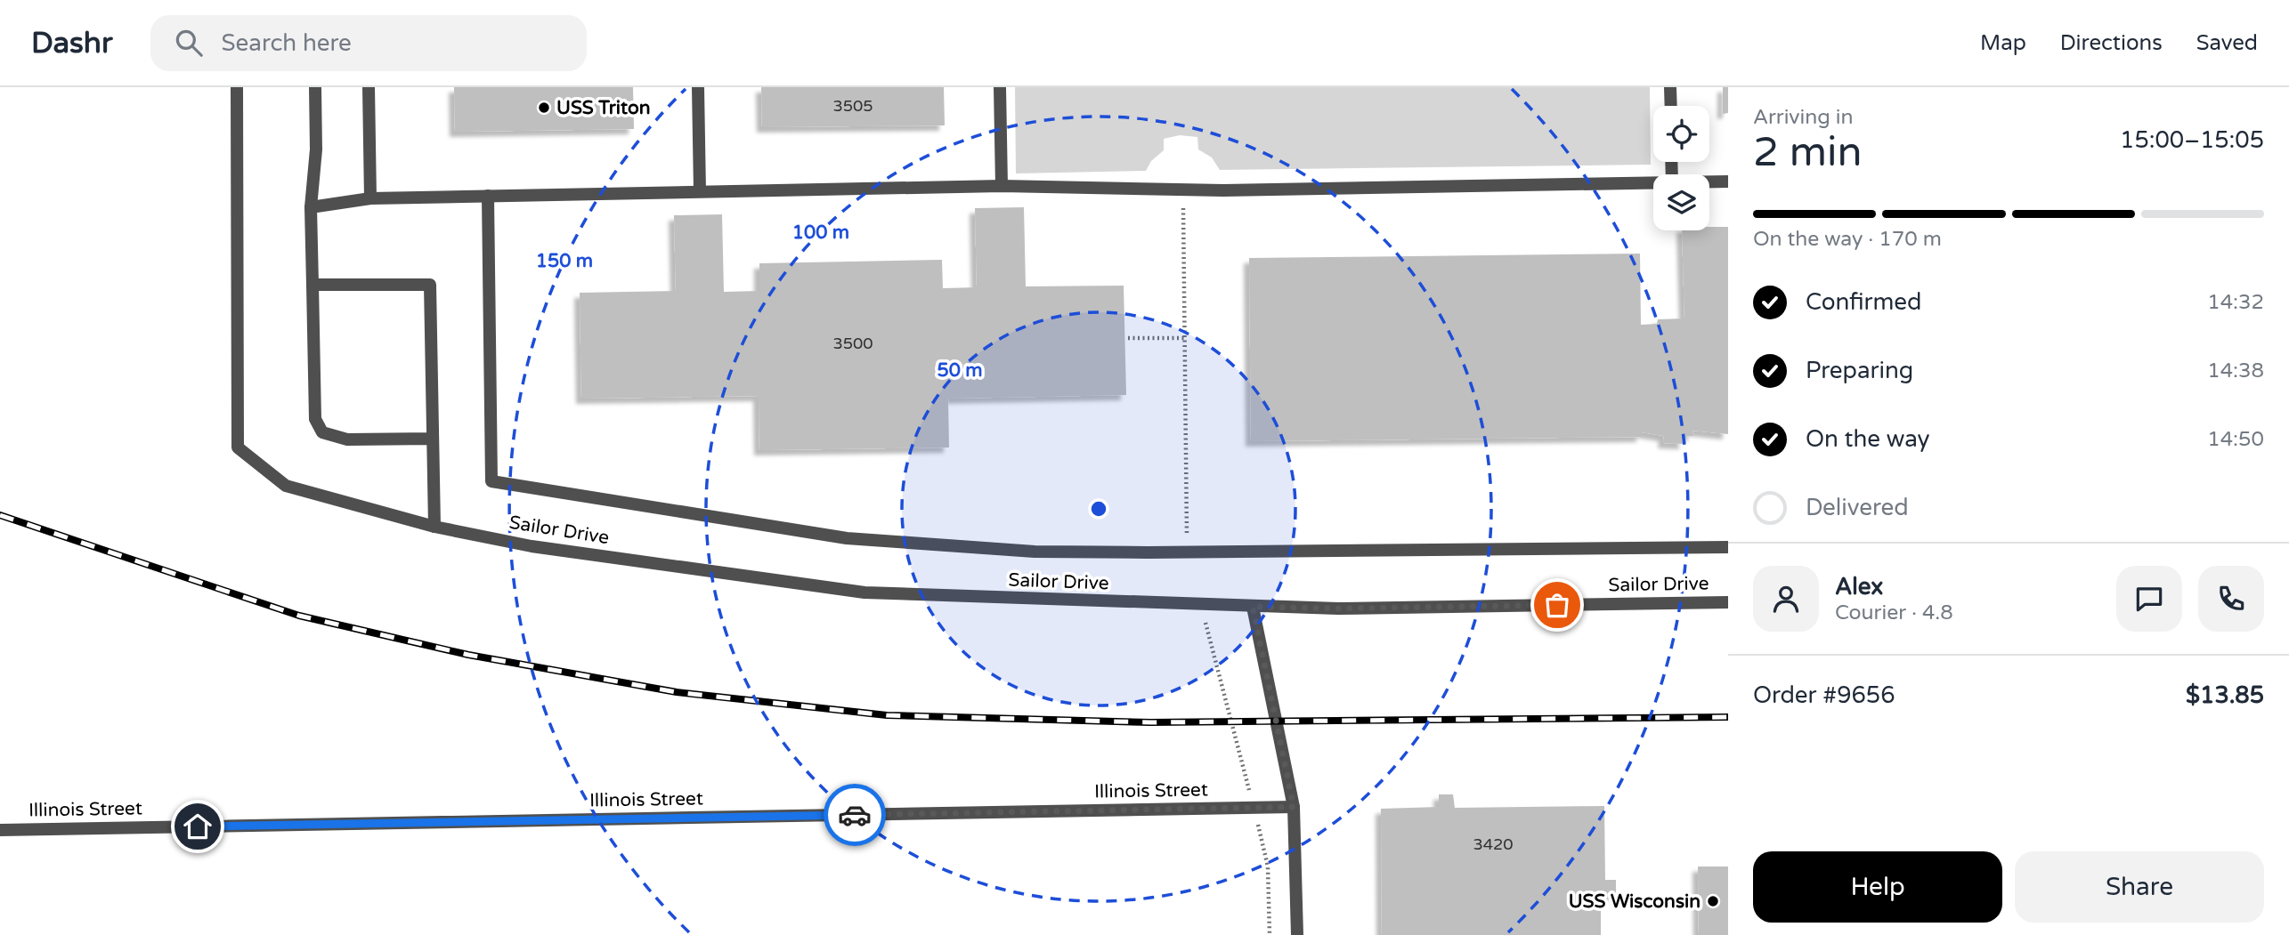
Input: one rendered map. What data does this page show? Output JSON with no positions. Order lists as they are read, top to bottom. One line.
{"streets":{"street":["Sailor Drive","Illinois Street"]},"places":["USS Triton","USS Wisconsin"],"house_numbers":["3505","3500","3420"],"page":{"header":"Dashr","search":"Search here","nav":["Map","Directions","Saved"],"heading":["2 min","Arriving in","15:00–15:05"],"panel":["Alex","Courier · 4.8","Order #9656","$13.85"],"bar":"On the way · 170 m","list":[["Confirmed","14:32"],["Preparing","14:38"],["On the way","14:50"],"Delivered"],"buttons":["Help","Share"]},"rings":["100 m","150 m","50 m"]}
